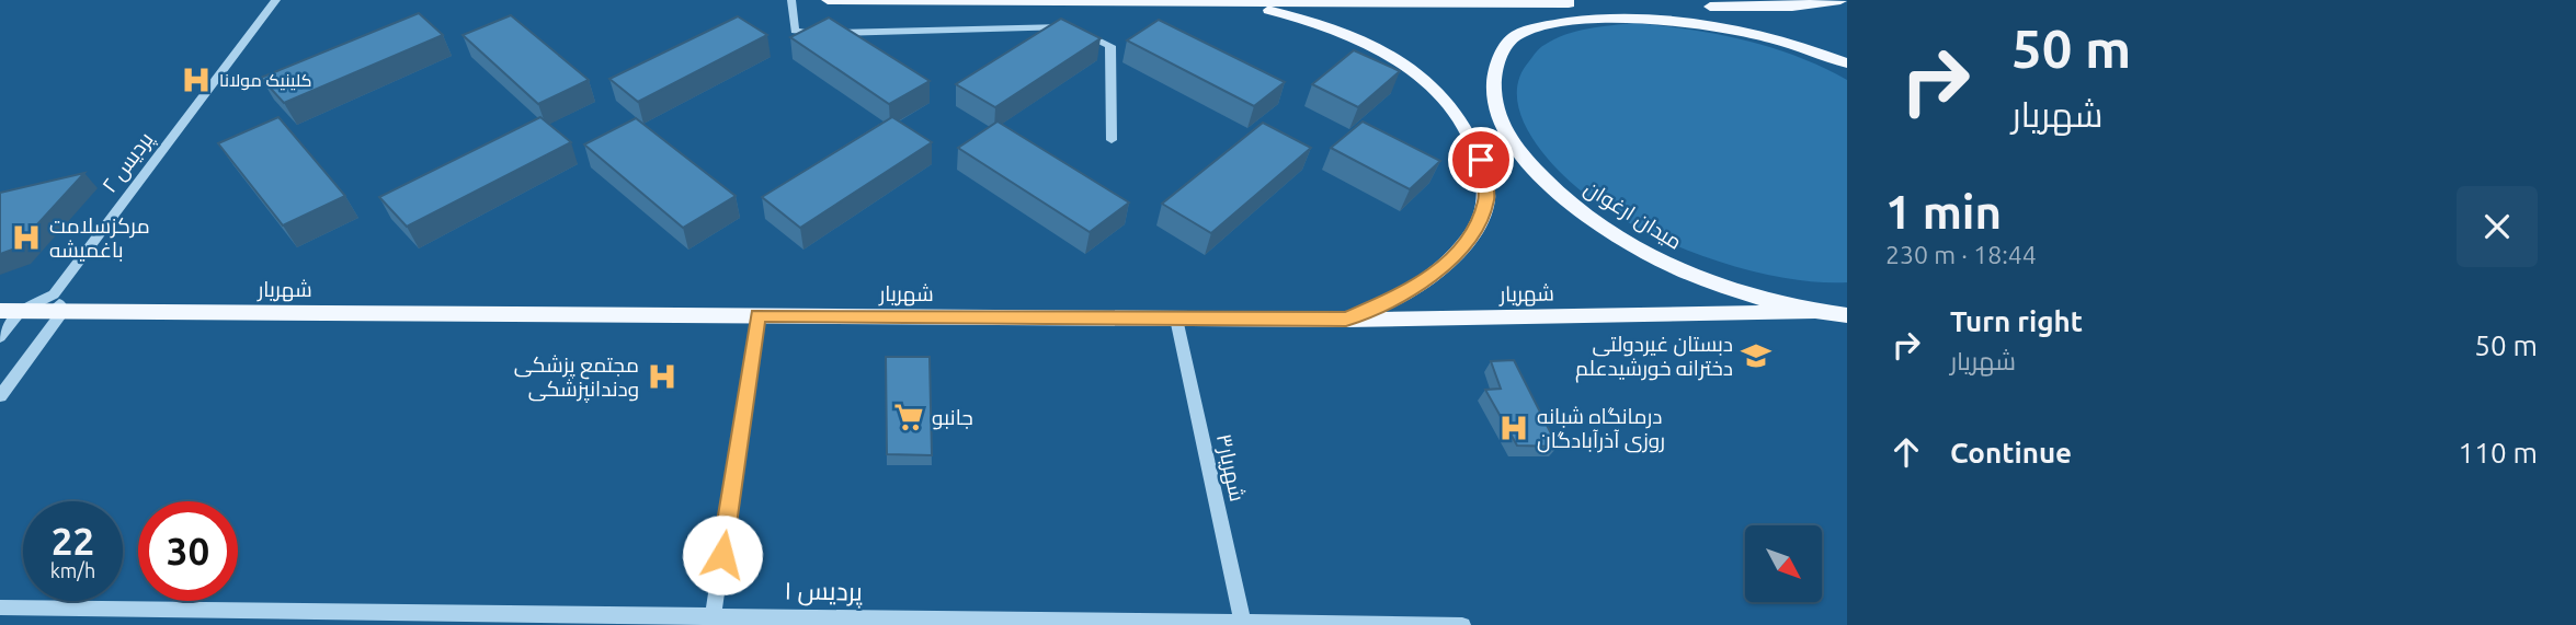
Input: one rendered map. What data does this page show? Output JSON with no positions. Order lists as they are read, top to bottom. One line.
{"streets":{"main road":["میدان ارغوان","شهریار"],"street":["پردیس ۲","شهریار۳","پردیس ۱"]},"crossings":[["پردیس ۲","شهریار"],["میدان ارغوان","شهریار"],["شهریار","شهریار۳"],["شهریار۳","پردیس ۱"]],"places":{"hospital":["کلینیک مولانا","مرکزسلامت باغمیشه","مجتمع پزشکی ودندانپزشکی","درمانگاه شبانه روزی آذرآبادگان"],"school or university":["دبستان غیردولتی دخترانه خورشیدعلم"],"supermarket":["جانبو"]},"north":"bottom right","page":{"turn":["50 m","شهریار"],"heading":["1 min","230 m · 18:44"],"list":[{"name":"Turn right","note":"شهریار","value":"50 m"},{"name":"Continue","value":"110 m"}],"speed":"22 km/h","limit":"30"}}
